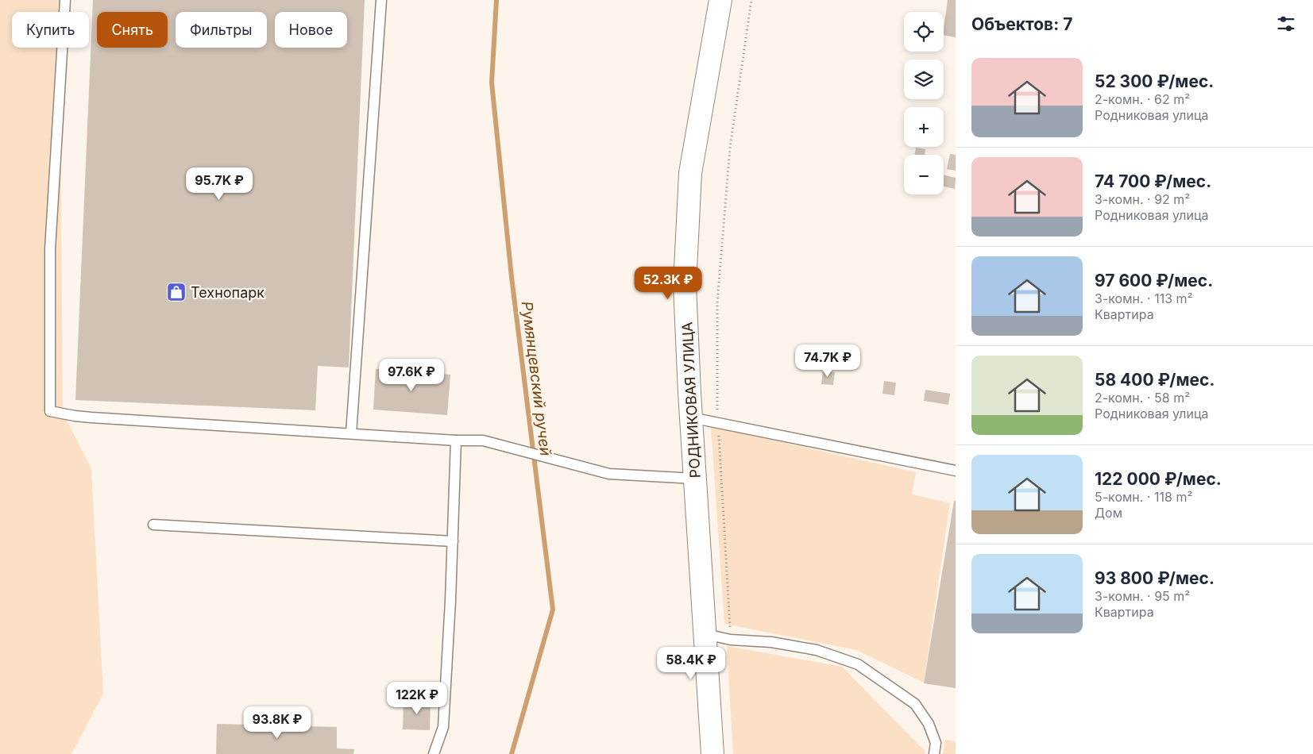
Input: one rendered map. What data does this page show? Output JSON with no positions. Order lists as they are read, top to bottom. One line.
{"streets":{"main road":["РОДНИКОВАЯ УЛИЦА"]},"water":["Румянцевский ручей"],"places":{"shop":["Технопарк"]},"page":{"heading":"Объектов: 7","map_buttons":["+","−"],"chip":["Купить","Снять","Фильтры","Новое"],"list":[{"name":"52 300 ₽/мес.","note":"2-комн. · 62 m² · Родниковая улица"},{"name":"74 700 ₽/мес.","note":"3-комн. · 92 m² · Родниковая улица"},{"name":"97 600 ₽/мес.","note":"3-комн. · 113 m² · Квартира"},{"name":"58 400 ₽/мес.","note":"2-комн. · 58 m² · Родниковая улица"},{"name":"122 000 ₽/мес.","note":"5-комн. · 118 m² · Дом"},{"name":"93 800 ₽/мес.","note":"3-комн. · 95 m² · Квартира"}],"price":["95.7K ₽","52.3K ₽","74.7K ₽","97.6K ₽","58.4K ₽","122K ₽","93.8K ₽"]}}
